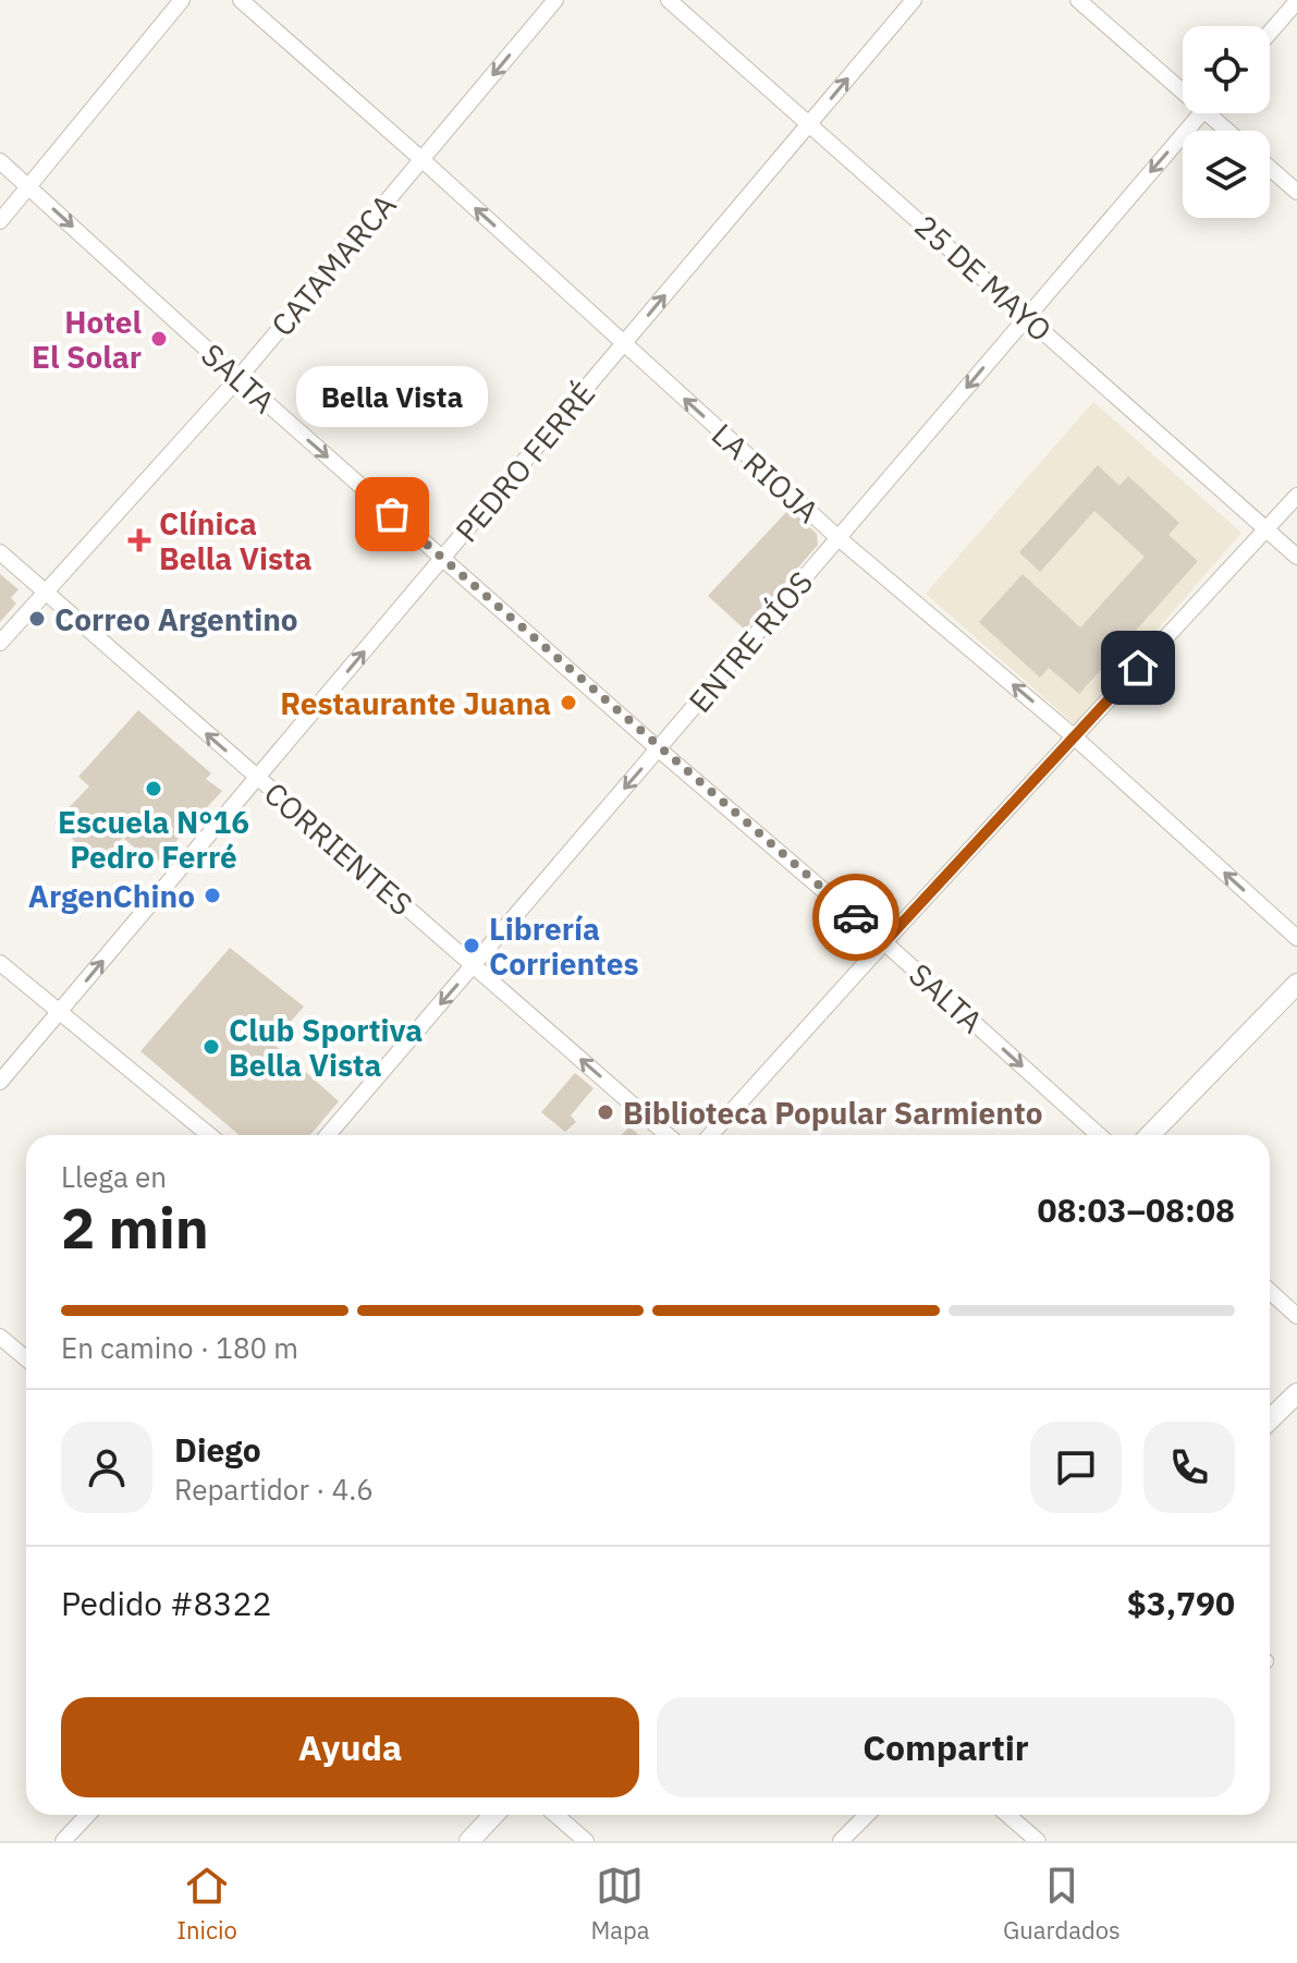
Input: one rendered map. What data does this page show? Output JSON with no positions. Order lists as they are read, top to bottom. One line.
{"streets":{"street":["CATAMARCA","25 DE MAYO","SALTA","PEDRO FERRÉ","LA RIOJA","ENTRE RÍOS","CORRIENTES"]},"crossings":[["CATAMARCA","SALTA"],["CATAMARCA","LA RIOJA"],["CATAMARCA","CORRIENTES"],["25 DE MAYO","PEDRO FERRÉ"],["25 DE MAYO","ENTRE RÍOS"],["SALTA","PEDRO FERRÉ"],["SALTA","ENTRE RÍOS"],["PEDRO FERRÉ","LA RIOJA"],["PEDRO FERRÉ","CORRIENTES"],["LA RIOJA","ENTRE RÍOS"],["ENTRE RÍOS","CORRIENTES"]],"one_way":["SALTA","PEDRO FERRÉ","LA RIOJA","ENTRE RÍOS","CORRIENTES"],"places":{"other":["Hotel El Solar","Bella Vista","Correo Argentino","Restaurante Juana","Escuela N°16 Pedro Ferré","ArgenChino","Librería Corrientes","Club Sportiva Bella Vista","Biblioteca Popular Sarmiento"],"health":["Clínica Bella Vista"]},"page":{"bubble":"Bella Vista","heading":["2 min","Llega en","08:03–08:08"],"panel":["Diego","Repartidor · 4.6","Pedido #8322","$3,790"],"bar":"En camino · 180 m","buttons":["Ayuda","Compartir"],"tabs":["Inicio","Mapa","Guardados"]}}
